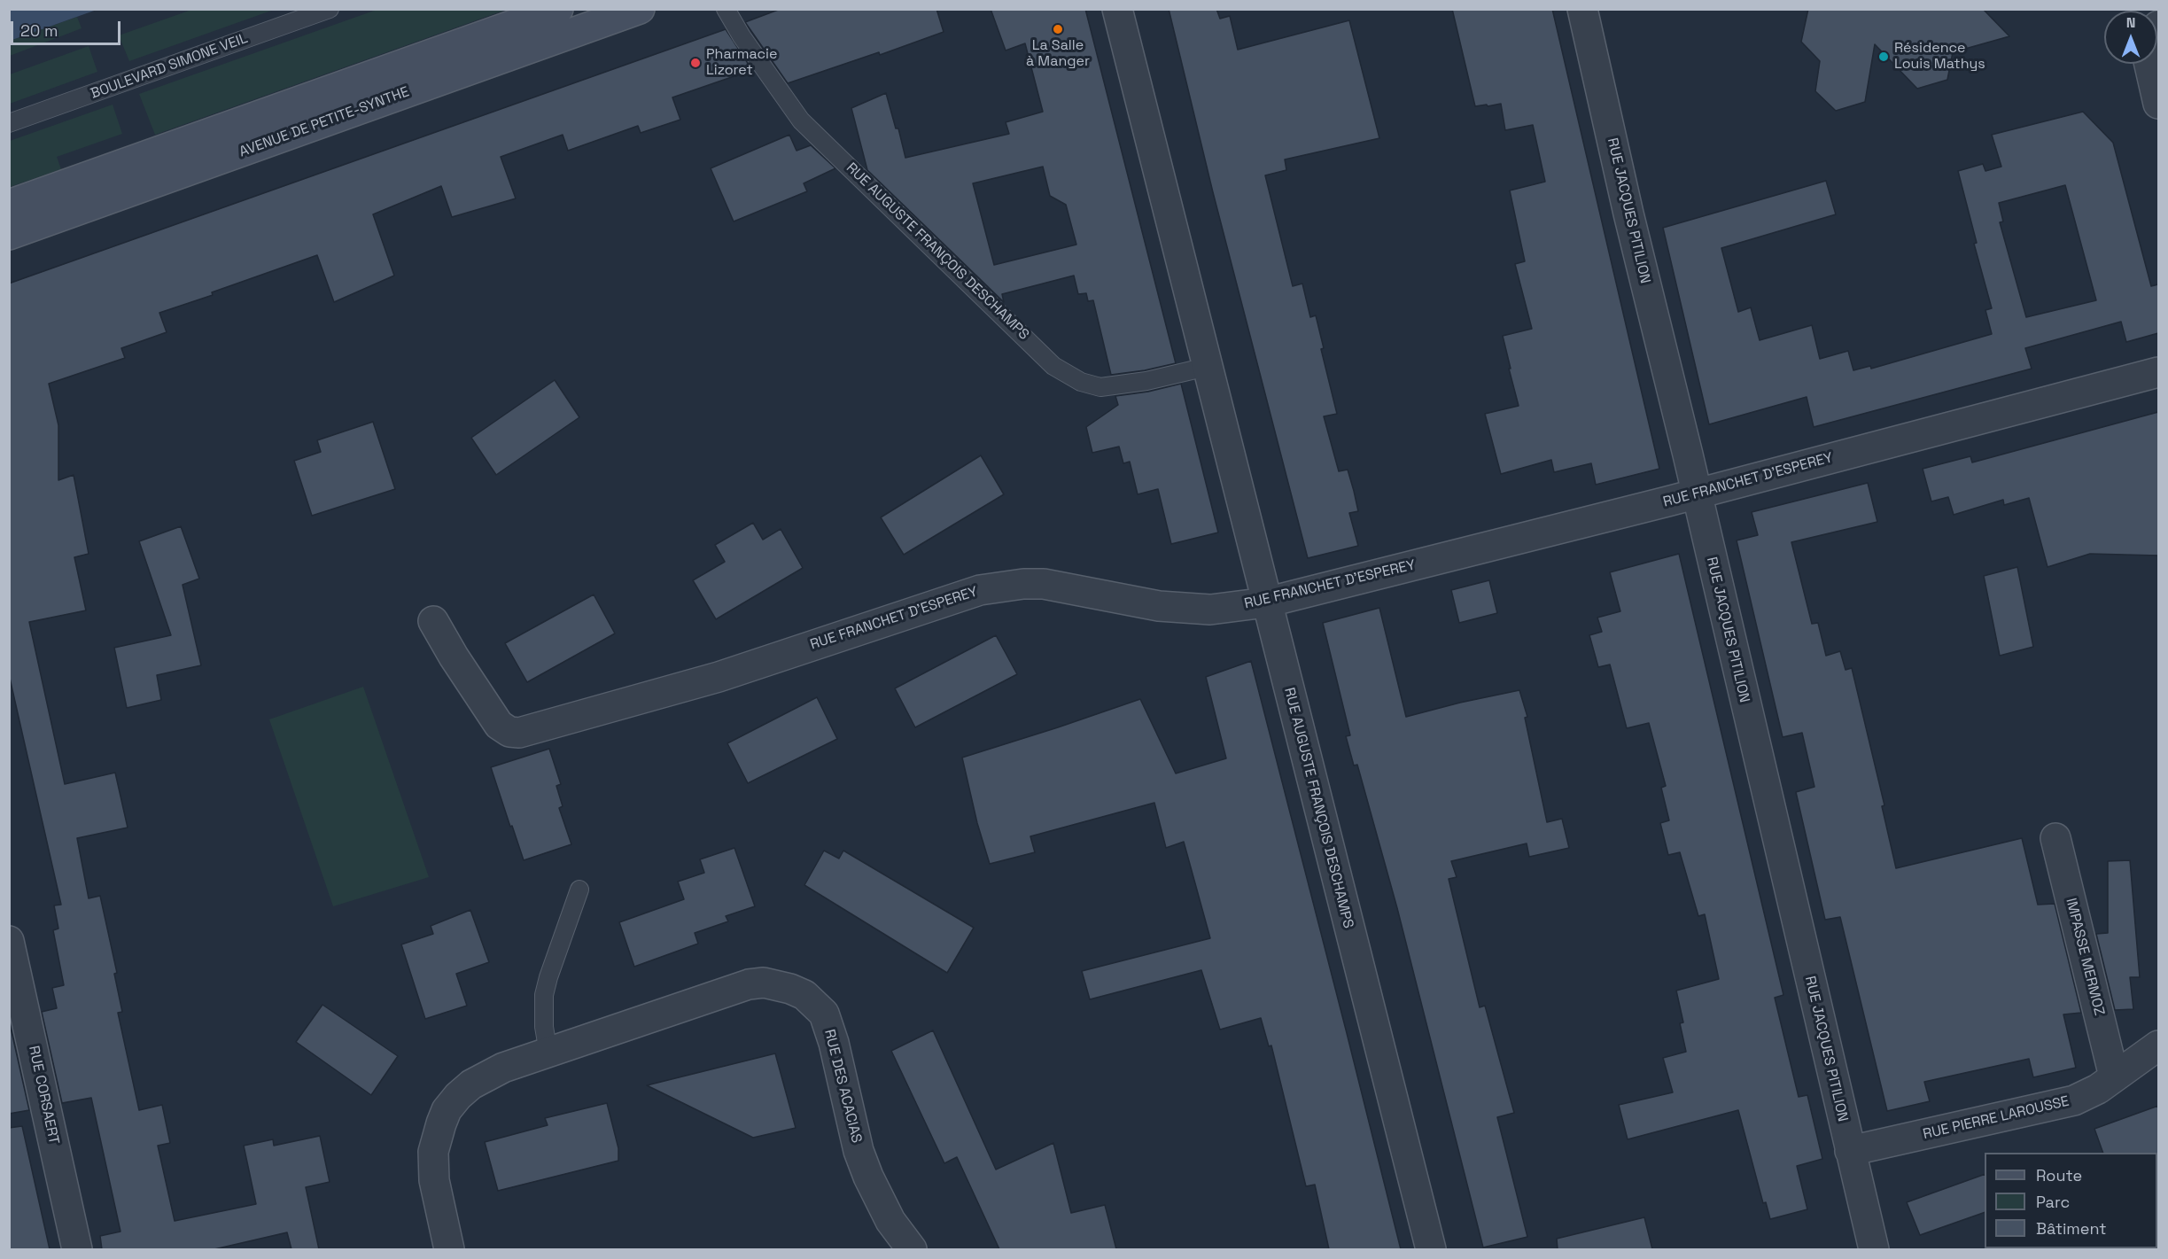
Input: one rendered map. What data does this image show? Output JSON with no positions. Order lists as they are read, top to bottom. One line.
{"streets":{"main road":["AVENUE DE PETITE-SYNTHE"],"street":["RUE JACQUES PITILION","RUE AUGUSTE FRANÇOIS DESCHAMPS","RUE FRANCHET D'ESPEREY","IMPASSE MERMOZ","RUE DES ACACIAS","RUE CORSAERT","RUE PIERRE LAROUSSE"],"lane":["BOULEVARD SIMONE VEIL"]},"crossings":[["RUE JACQUES PITILION","RUE FRANCHET D'ESPEREY"],["RUE JACQUES PITILION","RUE PIERRE LAROUSSE"],["RUE AUGUSTE FRANÇOIS DESCHAMPS","RUE FRANCHET D'ESPEREY"],["IMPASSE MERMOZ","RUE PIERRE LAROUSSE"]],"places":["La Salle à Manger","Résidence Louis Mathys","Pharmacie Lizoret"],"legend":["Route","Parc","Bâtiment"],"scale_bar":"20 m","north":"top"}
